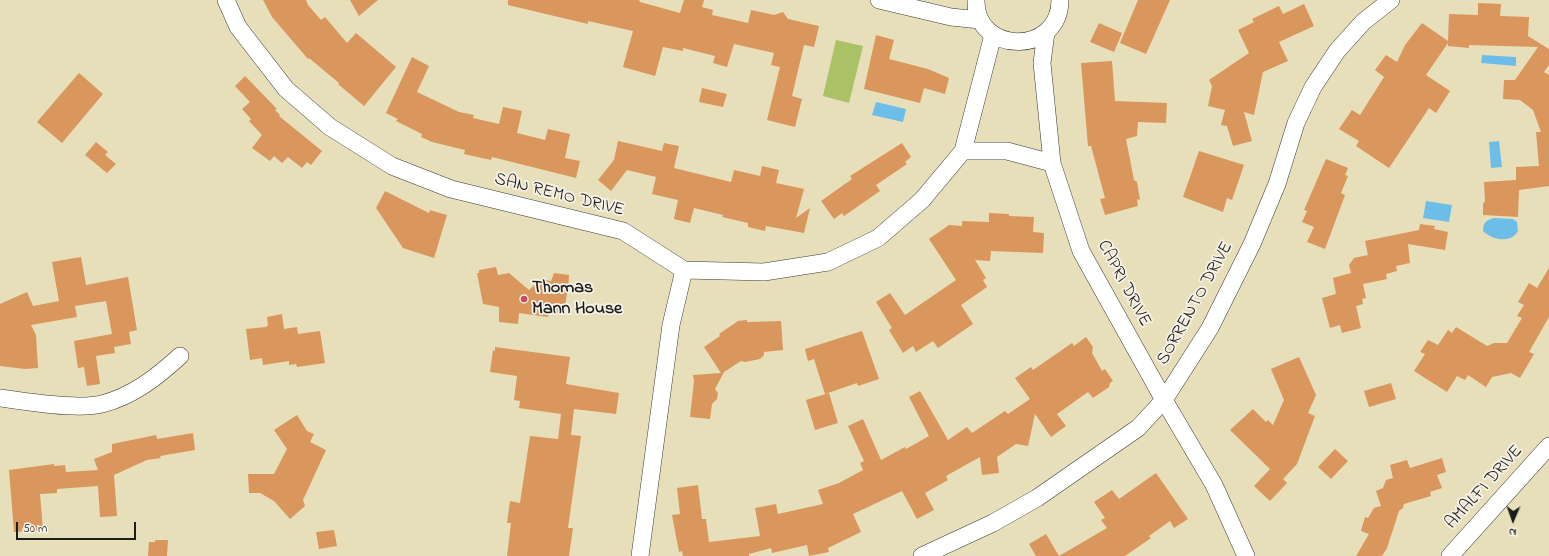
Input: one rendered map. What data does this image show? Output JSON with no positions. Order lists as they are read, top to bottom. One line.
{"streets":{"street":["SAN REMO DRIVE","CAPRI DRIVE","SORRENTO DRIVE","AMALFI DRIVE"]},"crossings":[["CAPRI DRIVE","SORRENTO DRIVE"]],"places":["Thomas Mann House"],"scale_bar":"50 m","north":"bottom"}
